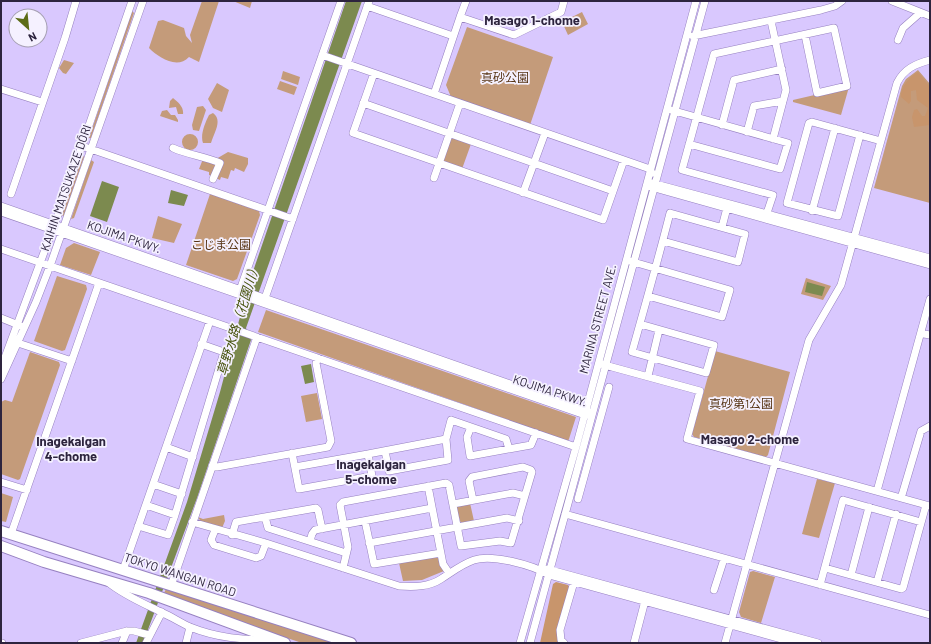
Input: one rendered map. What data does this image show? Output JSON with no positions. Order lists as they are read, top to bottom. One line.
{"streets":{"highway":["TOKYO WANGAN ROAD"],"street":["KAIHIN MATSUKAZE DŌRI","KOJIMA PKWY.","MARINA STREET AVE."]},"crossings":[["KAIHIN MATSUKAZE DŌRI","KOJIMA PKWY."],["KOJIMA PKWY.","MARINA STREET AVE."]],"districts":["Masago 1-chome","Masago 2-chome","Inagekaigan 4-chome","Inagekaigan 5-chome"],"water":["草野水路（花園川）"],"parks":["真砂公園","こじま公園","真砂第1公園"],"north":"bottom right"}
